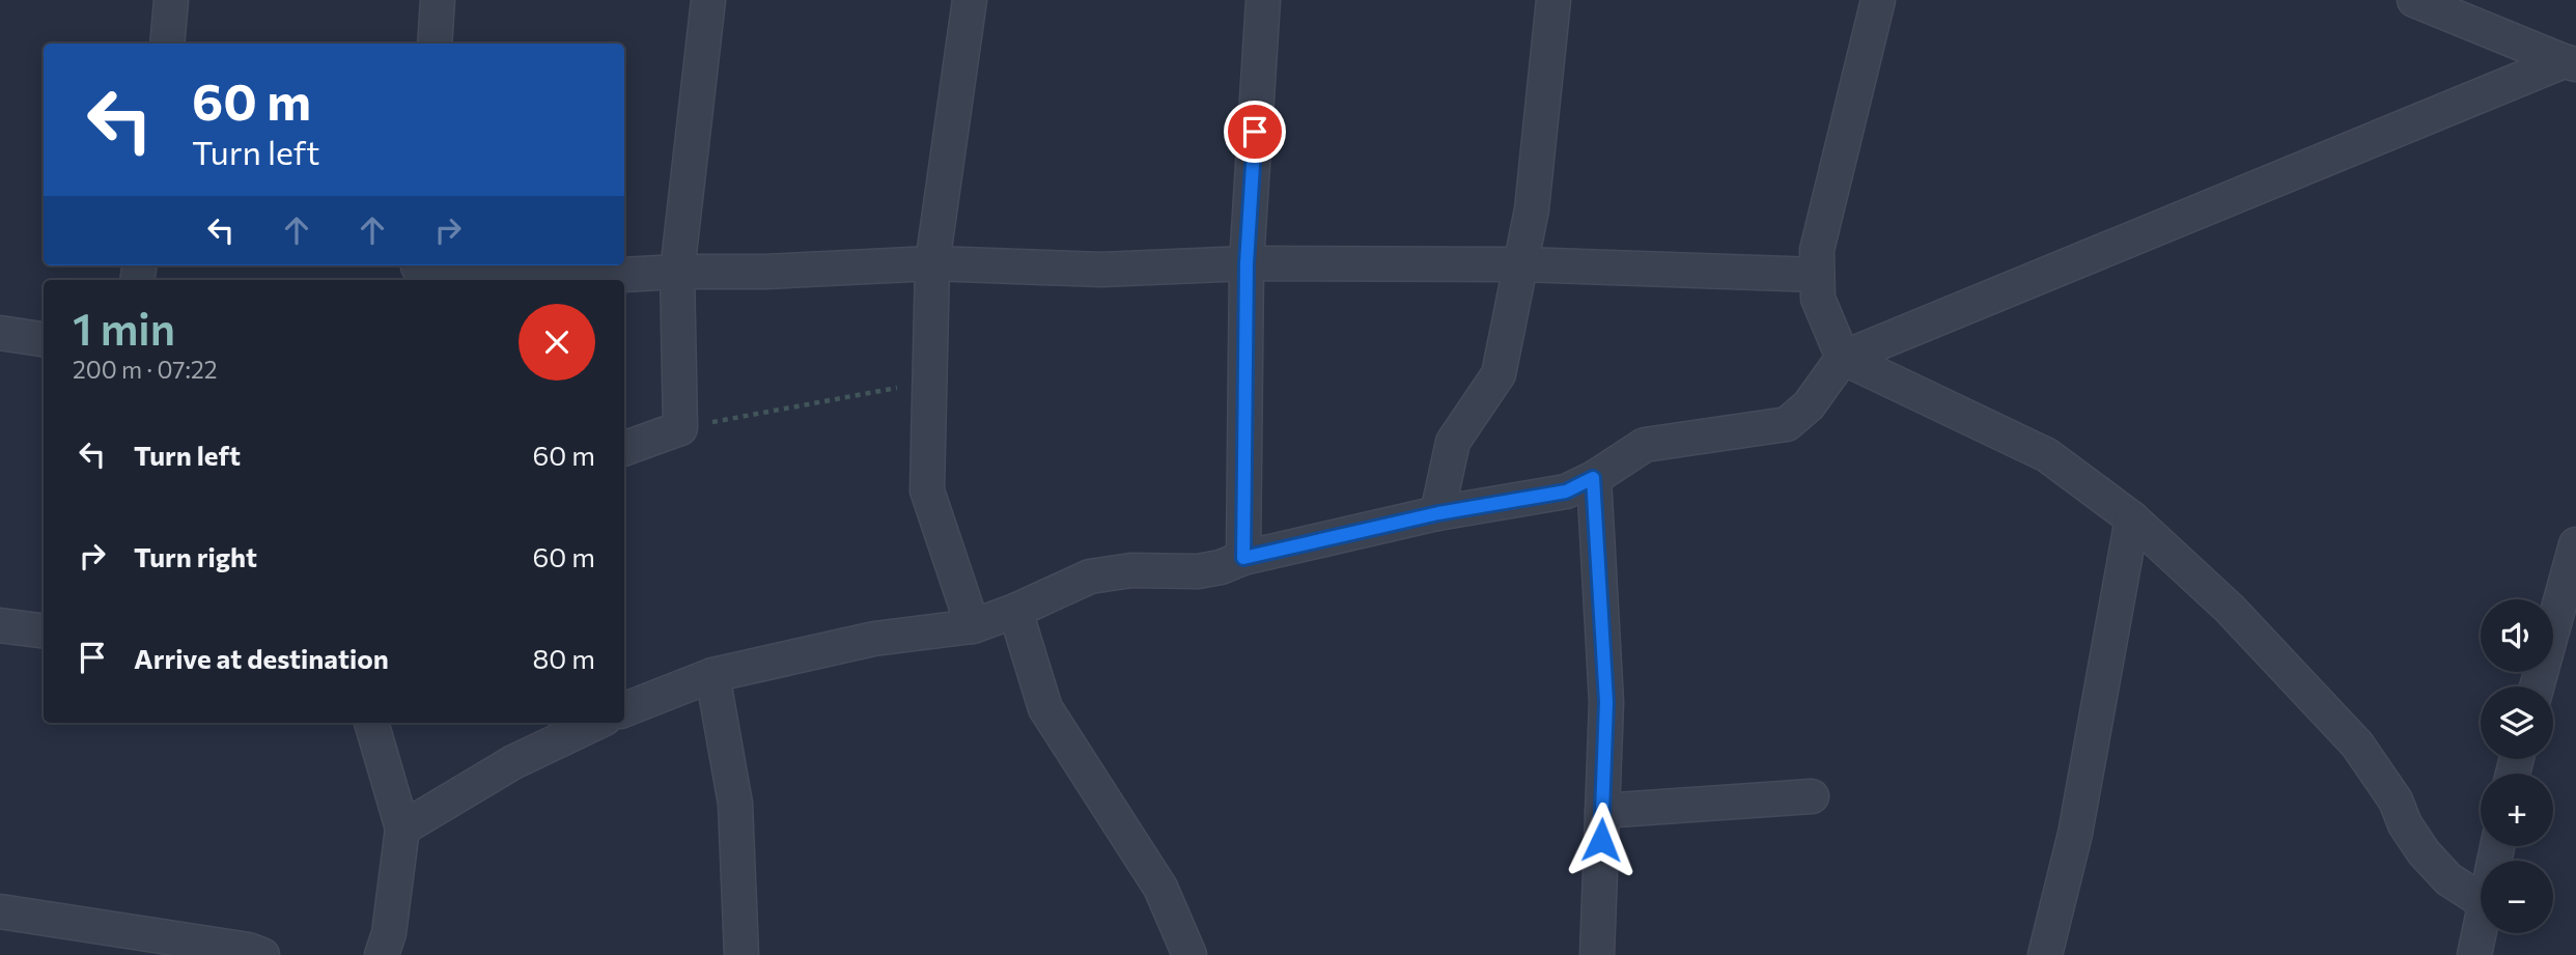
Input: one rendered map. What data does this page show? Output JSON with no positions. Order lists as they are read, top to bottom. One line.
{"page":{"turn":["60 m","Turn left"],"heading":["1 min","200 m · 07:22"],"list":[{"name":"Turn left","value":"60 m"},{"name":"Turn right","value":"60 m"},{"name":"Arrive at destination","value":"80 m"}],"map_buttons":["+","−"]}}
